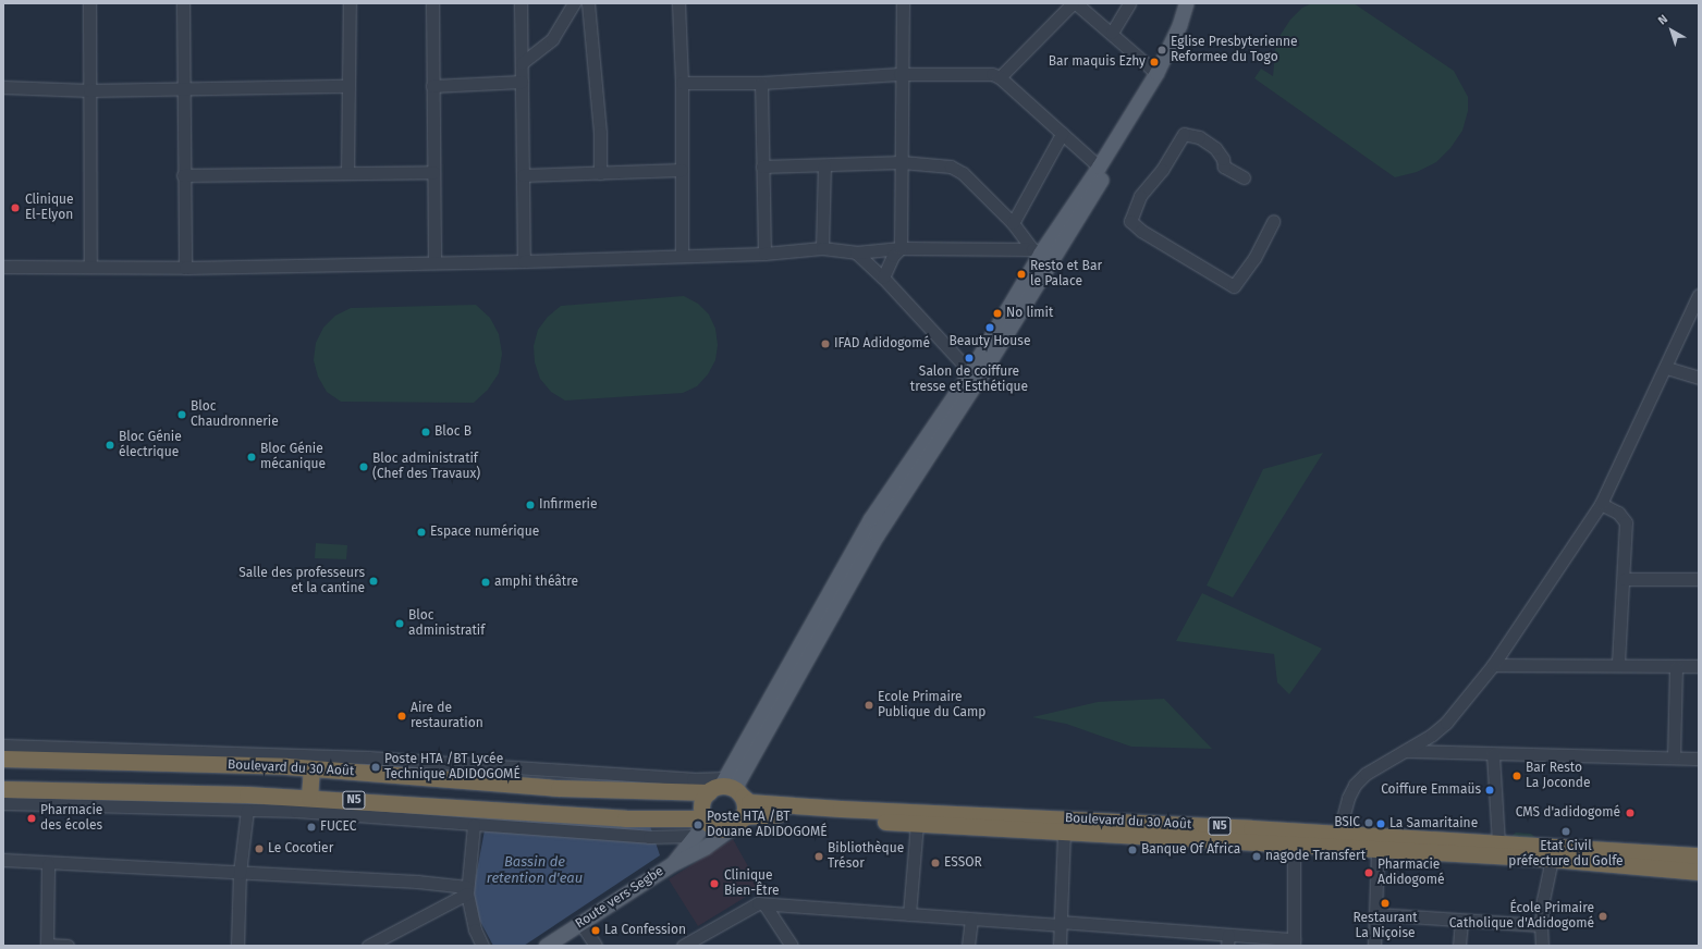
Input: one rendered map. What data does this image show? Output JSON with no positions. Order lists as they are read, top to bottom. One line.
{"streets":{"highway":["Boulevard du 30 Août","N5"],"main road":["Route vers Segbe"]},"crossings":[["Boulevard du 30 Août","N5"],["Boulevard du 30 Août","Route vers Segbe"],["N5","Route vers Segbe"]],"water":["Bassin de retention d'eau"],"places":["Eglise Presbyterienne Reformee du Togo","Bar maquis Ezhy","Clinique El-Elyon","Resto et Bar le Palace","No limit","Beauty House","IFAD Adidogomé","Salon de coiffure tresse et Esthétique","Bloc Chaudronnerie","Bloc B","Bloc Génie électrique","Bloc Génie mécanique","Bloc administratif (Chef des Travaux)","Infirmerie","Espace numérique","Salle des professeurs et la cantine","amphi théâtre","Bloc administratif","Ecole Primaire Publique du Camp","Aire de restauration","Poste HTA /BT Lycée Technique ADIDOGOMÉ","Bar Resto La Joconde","Coiffure Emmaüs","CMS d'adidogomé","Pharmacie des écoles","BSIC","La Samaritaine","Poste HTA /BT Douane ADIDOGOMÉ","FUCEC","Etat Civil préfecture du Golfe","Le Cocotier","Banque Of Africa","Bibliothèque Trésor","nagode Transfert","ESSOR","Pharmacie Adidogomé","Clinique Bien-Être","Restaurant La Niçoise","École Primaire Catholique d'Adidogomé","La Confession"],"north":"top left"}
